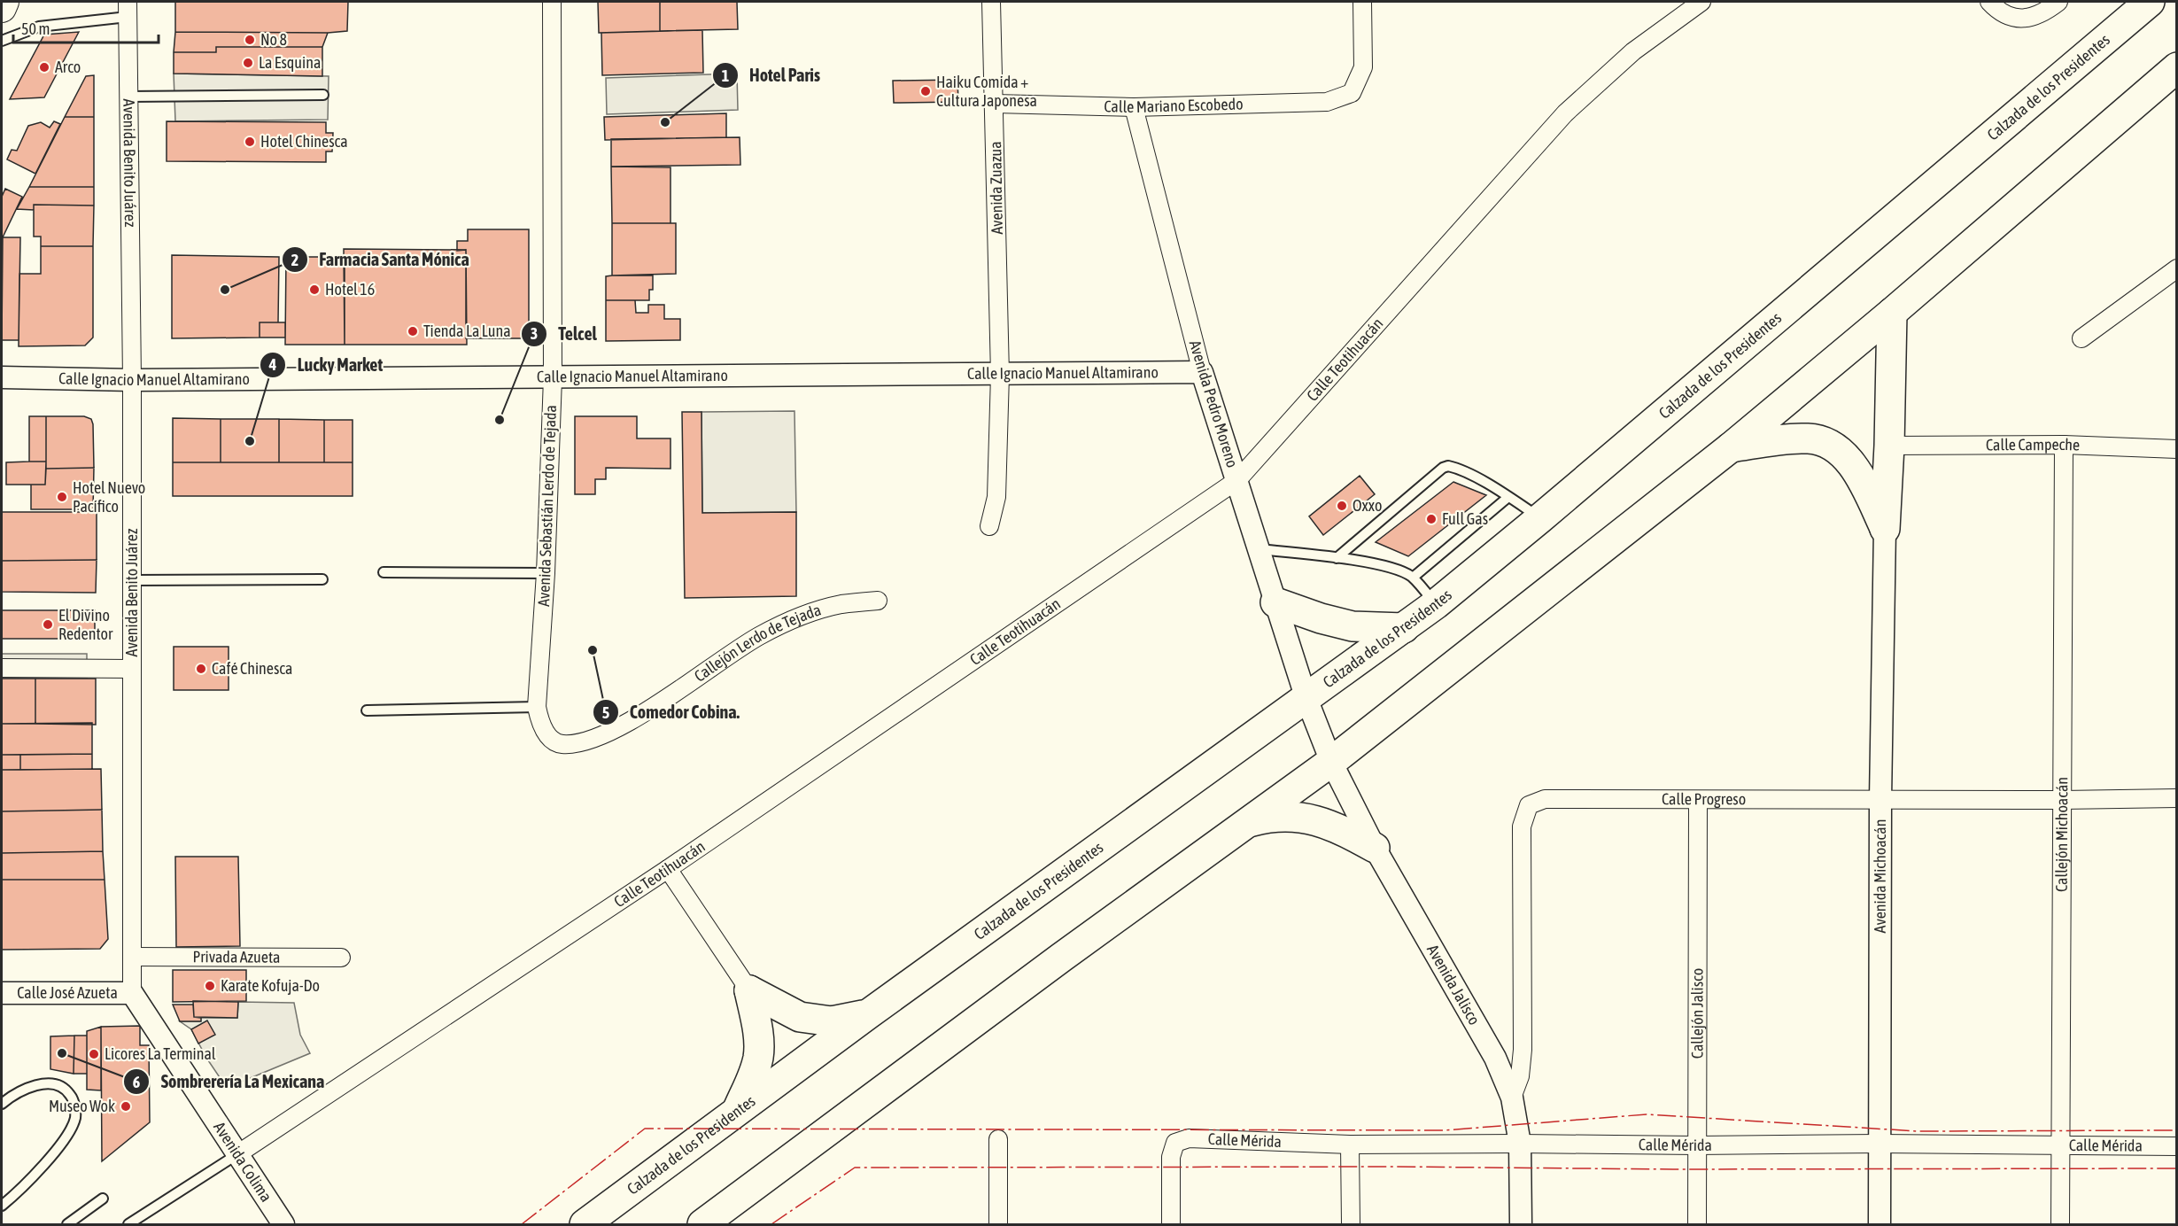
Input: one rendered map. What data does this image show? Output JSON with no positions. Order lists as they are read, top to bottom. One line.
{"streets":{"highway":["Calzada de los Presidentes"],"street":["Calle Mariano Escobedo","Avenida Benito Juárez","Avenida Zuazua","Calle Teotihuacán","Calle Ignacio Manuel Altamirano","Avenida Pedro Moreno","Calle Campeche","Avenida Sebastián Lerdo de Tejada","Callejón Lerdo de Tejada","Calle Progreso","Callejón Michoacán","Avenida Michoacán","Privada Azueta","Avenida Jalisco","Calle José Azueta","Callejón Jalisco","Calle Mérida","Avenida Colima"]},"crossings":[["Calzada de los Presidentes","Avenida Pedro Moreno"],["Calle Mariano Escobedo","Avenida Zuazua"],["Calle Mariano Escobedo","Avenida Pedro Moreno"],["Avenida Benito Juárez","Calle Ignacio Manuel Altamirano"],["Avenida Benito Juárez","Privada Azueta"],["Avenida Benito Juárez","Calle José Azueta"],["Avenida Benito Juárez","Avenida Colima"],["Avenida Zuazua","Calle Ignacio Manuel Altamirano"],["Calle Teotihuacán","Avenida Pedro Moreno"],["Calle Teotihuacán","Avenida Colima"],["Calle Ignacio Manuel Altamirano","Avenida Pedro Moreno"],["Calle Ignacio Manuel Altamirano","Avenida Sebastián Lerdo de Tejada"],["Avenida Pedro Moreno","Avenida Jalisco"],["Calle Campeche","Callejón Michoacán"],["Avenida Sebastián Lerdo de Tejada","Callejón Lerdo de Tejada"],["Calle Progreso","Callejón Michoacán"],["Calle Progreso","Avenida Michoacán"],["Calle Progreso","Avenida Jalisco"],["Calle Progreso","Callejón Jalisco"],["Callejón Michoacán","Calle Mérida"],["Avenida Michoacán","Calle Mérida"],["Avenida Jalisco","Calle Mérida"],["Calle José Azueta","Avenida Colima"],["Callejón Jalisco","Calle Mérida"]],"places":["No 8","La Esquina","Arco","Haiku Comida + Cultura Japonesa","Hotel Paris","Hotel Chinesca","Farmacia Santa Mónica","Hotel 16","Tienda La Luna","Telcel","Lucky Market","Hotel Nuevo Pacífico","Oxxo","Full Gas","El Divino Redentor","Comedor Cobina.","Café Chinesca","Karate Kofuja-Do","Sombrerería La Mexicana","Licores La Terminal","Museo Wok"],"scale_bar":"50 m"}
